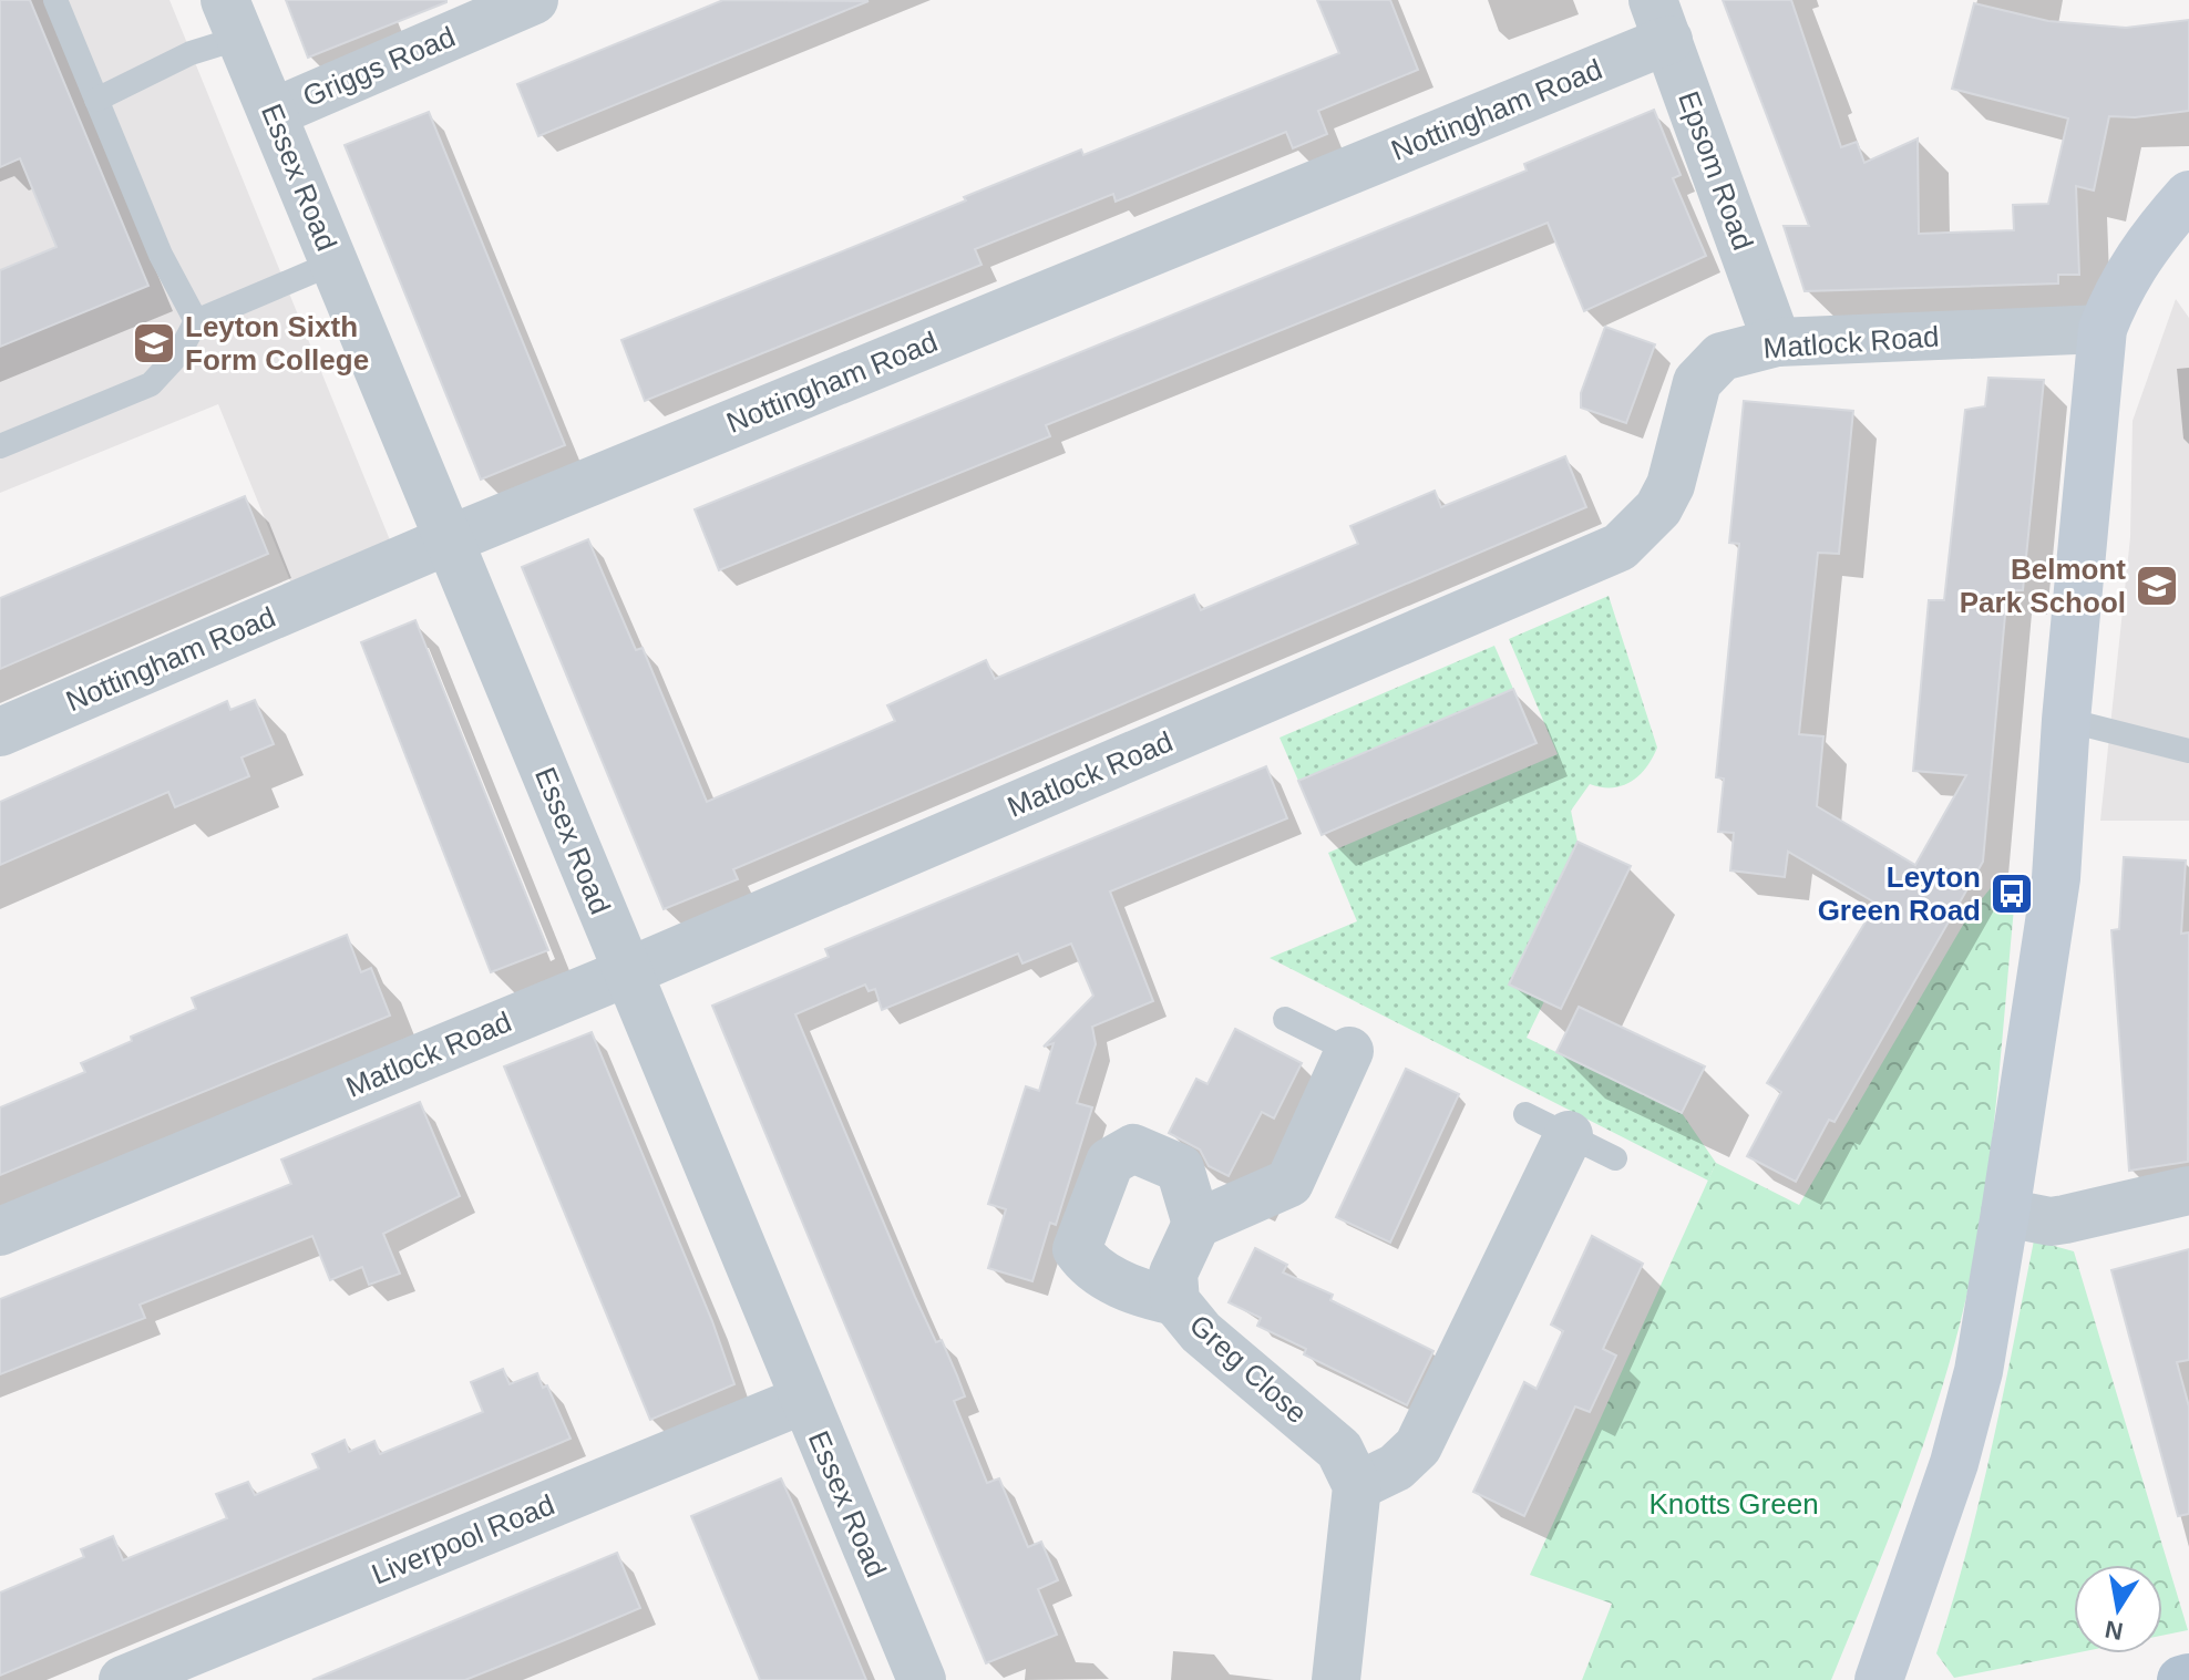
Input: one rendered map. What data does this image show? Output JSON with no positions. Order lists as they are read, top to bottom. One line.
{"streets":{"street":["Griggs Road","Nottingham Road","Epsom Road","Essex Road","Matlock Road","Greg Close","Liverpool Road"]},"crossings":[["Griggs Road","Essex Road"],["Nottingham Road","Epsom Road"],["Nottingham Road","Essex Road"],["Epsom Road","Matlock Road"],["Essex Road","Matlock Road"],["Essex Road","Liverpool Road"]],"parks":["Knotts Green"],"places":{"school or university":["Leyton Sixth Form College","Belmont Park School"],"bus stop":["Leyton Green Road"]},"north":"bottom"}
